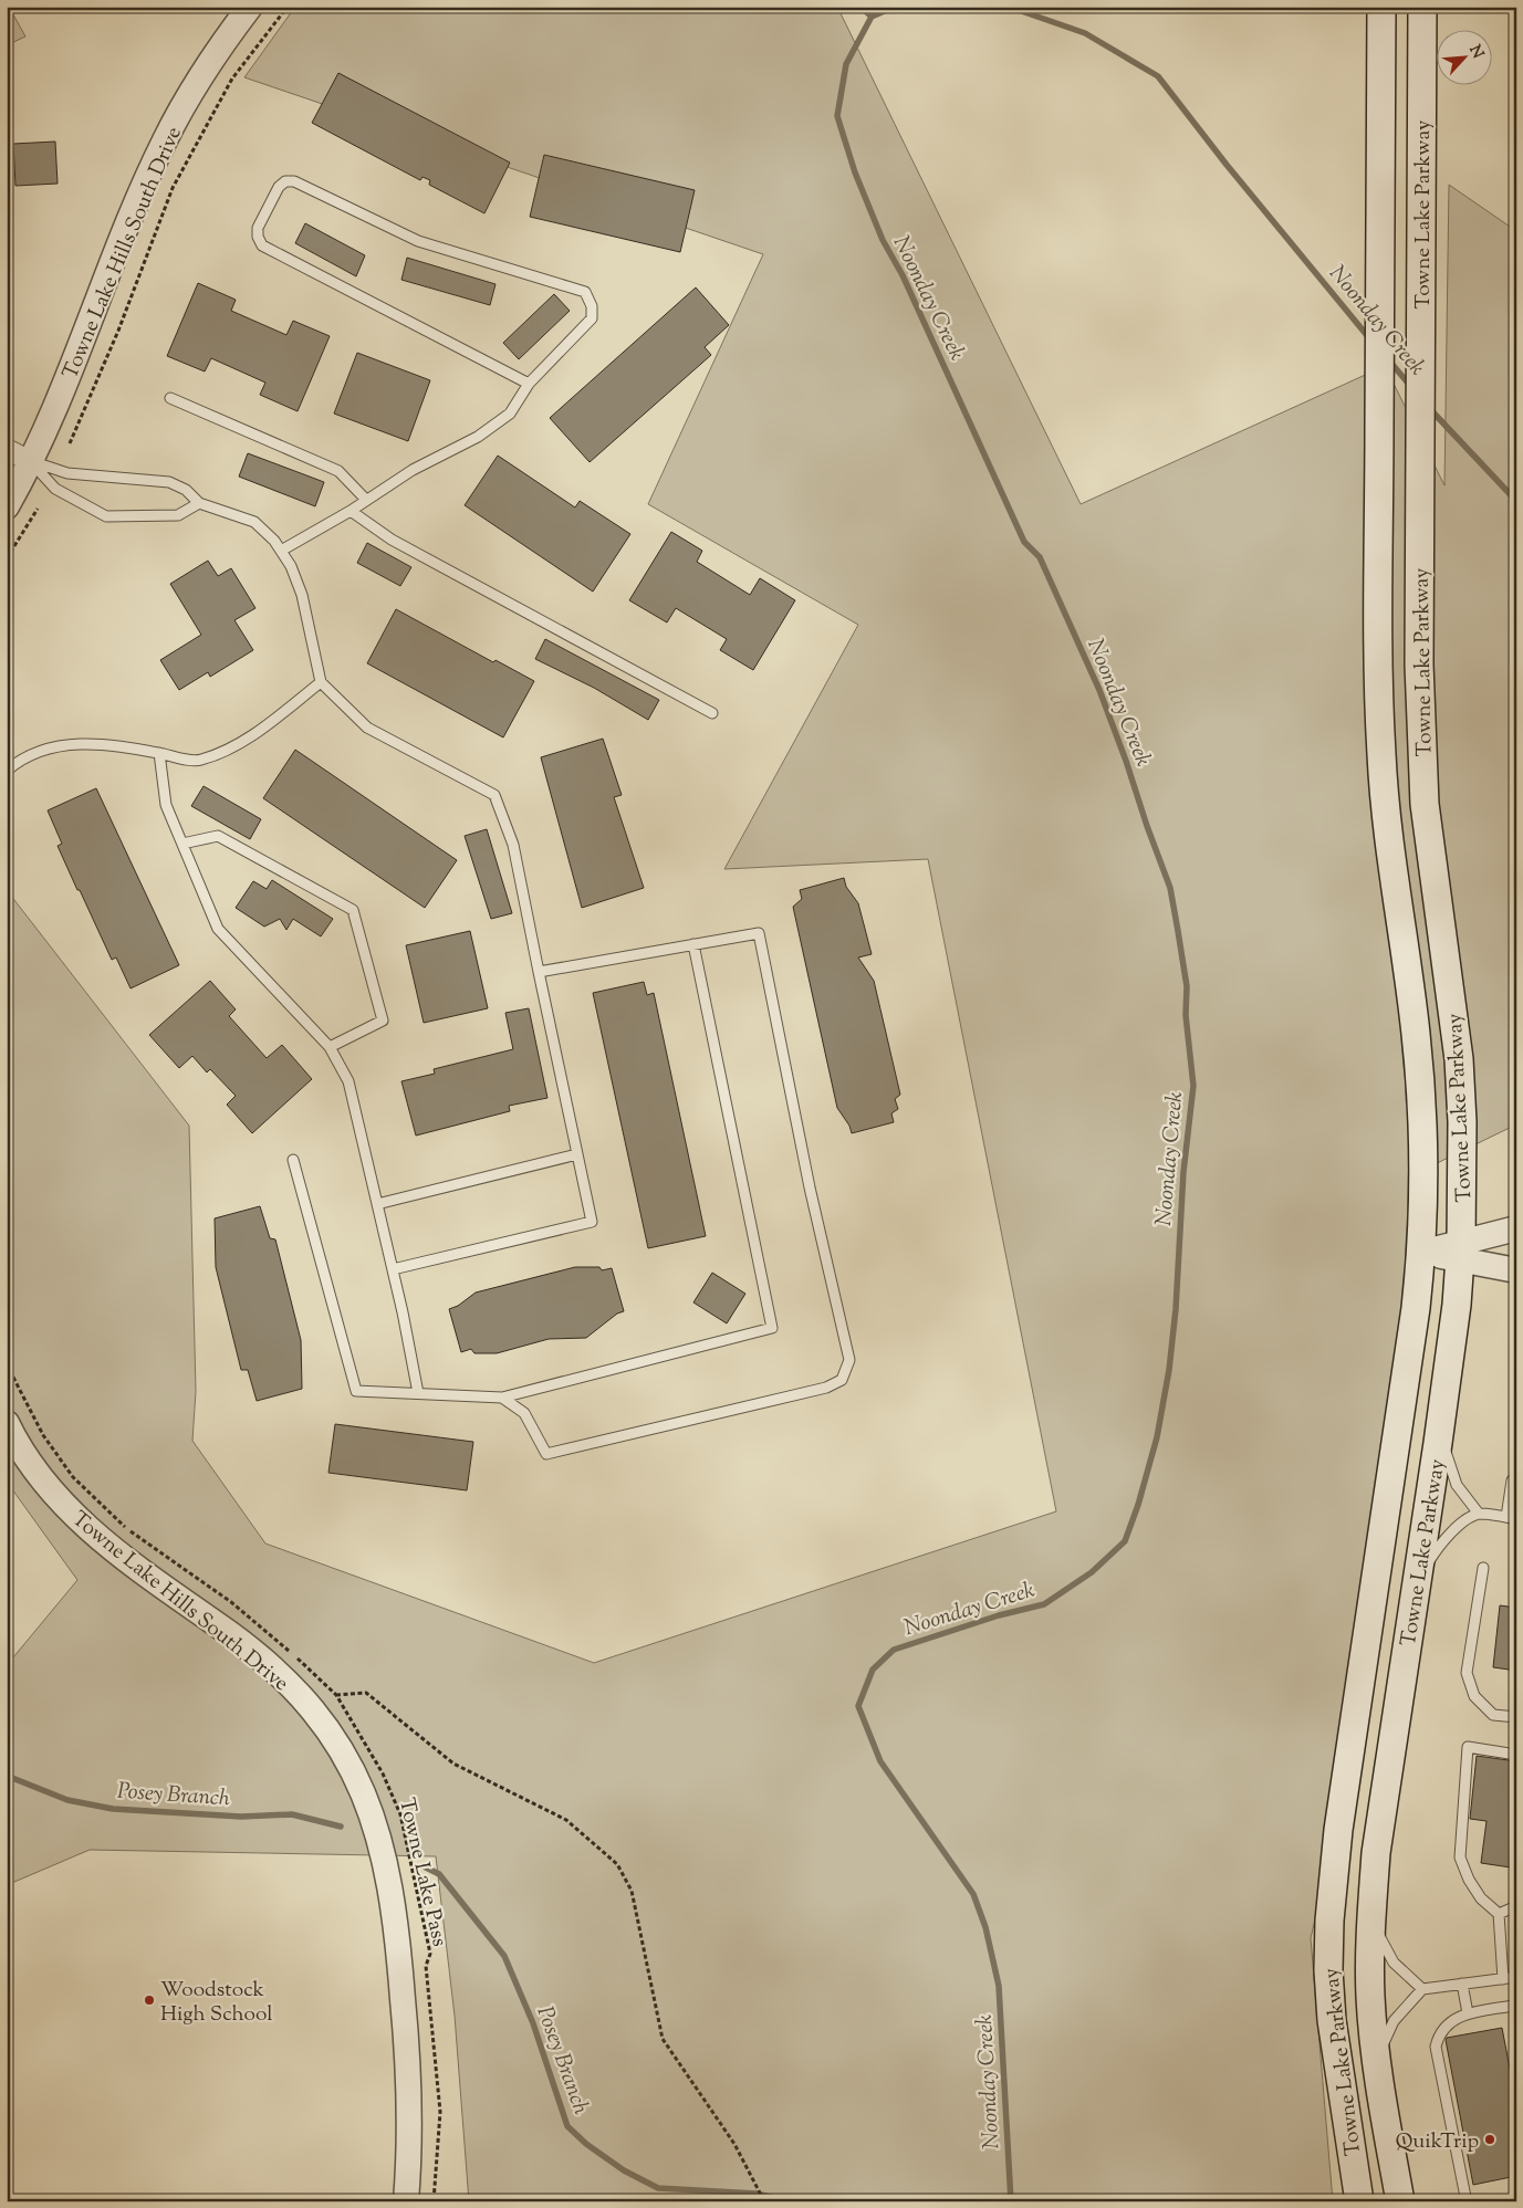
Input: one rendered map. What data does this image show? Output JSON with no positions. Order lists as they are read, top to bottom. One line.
{"streets":{"main road":["Towne Lake Parkway"],"street":["Towne Lake Hills South Drive"],"path":["Towne Lake Pass"]},"water":["Noonday Creek","Posey Branch"],"places":["Woodstock High School","QuikTrip"],"north":"top right"}
